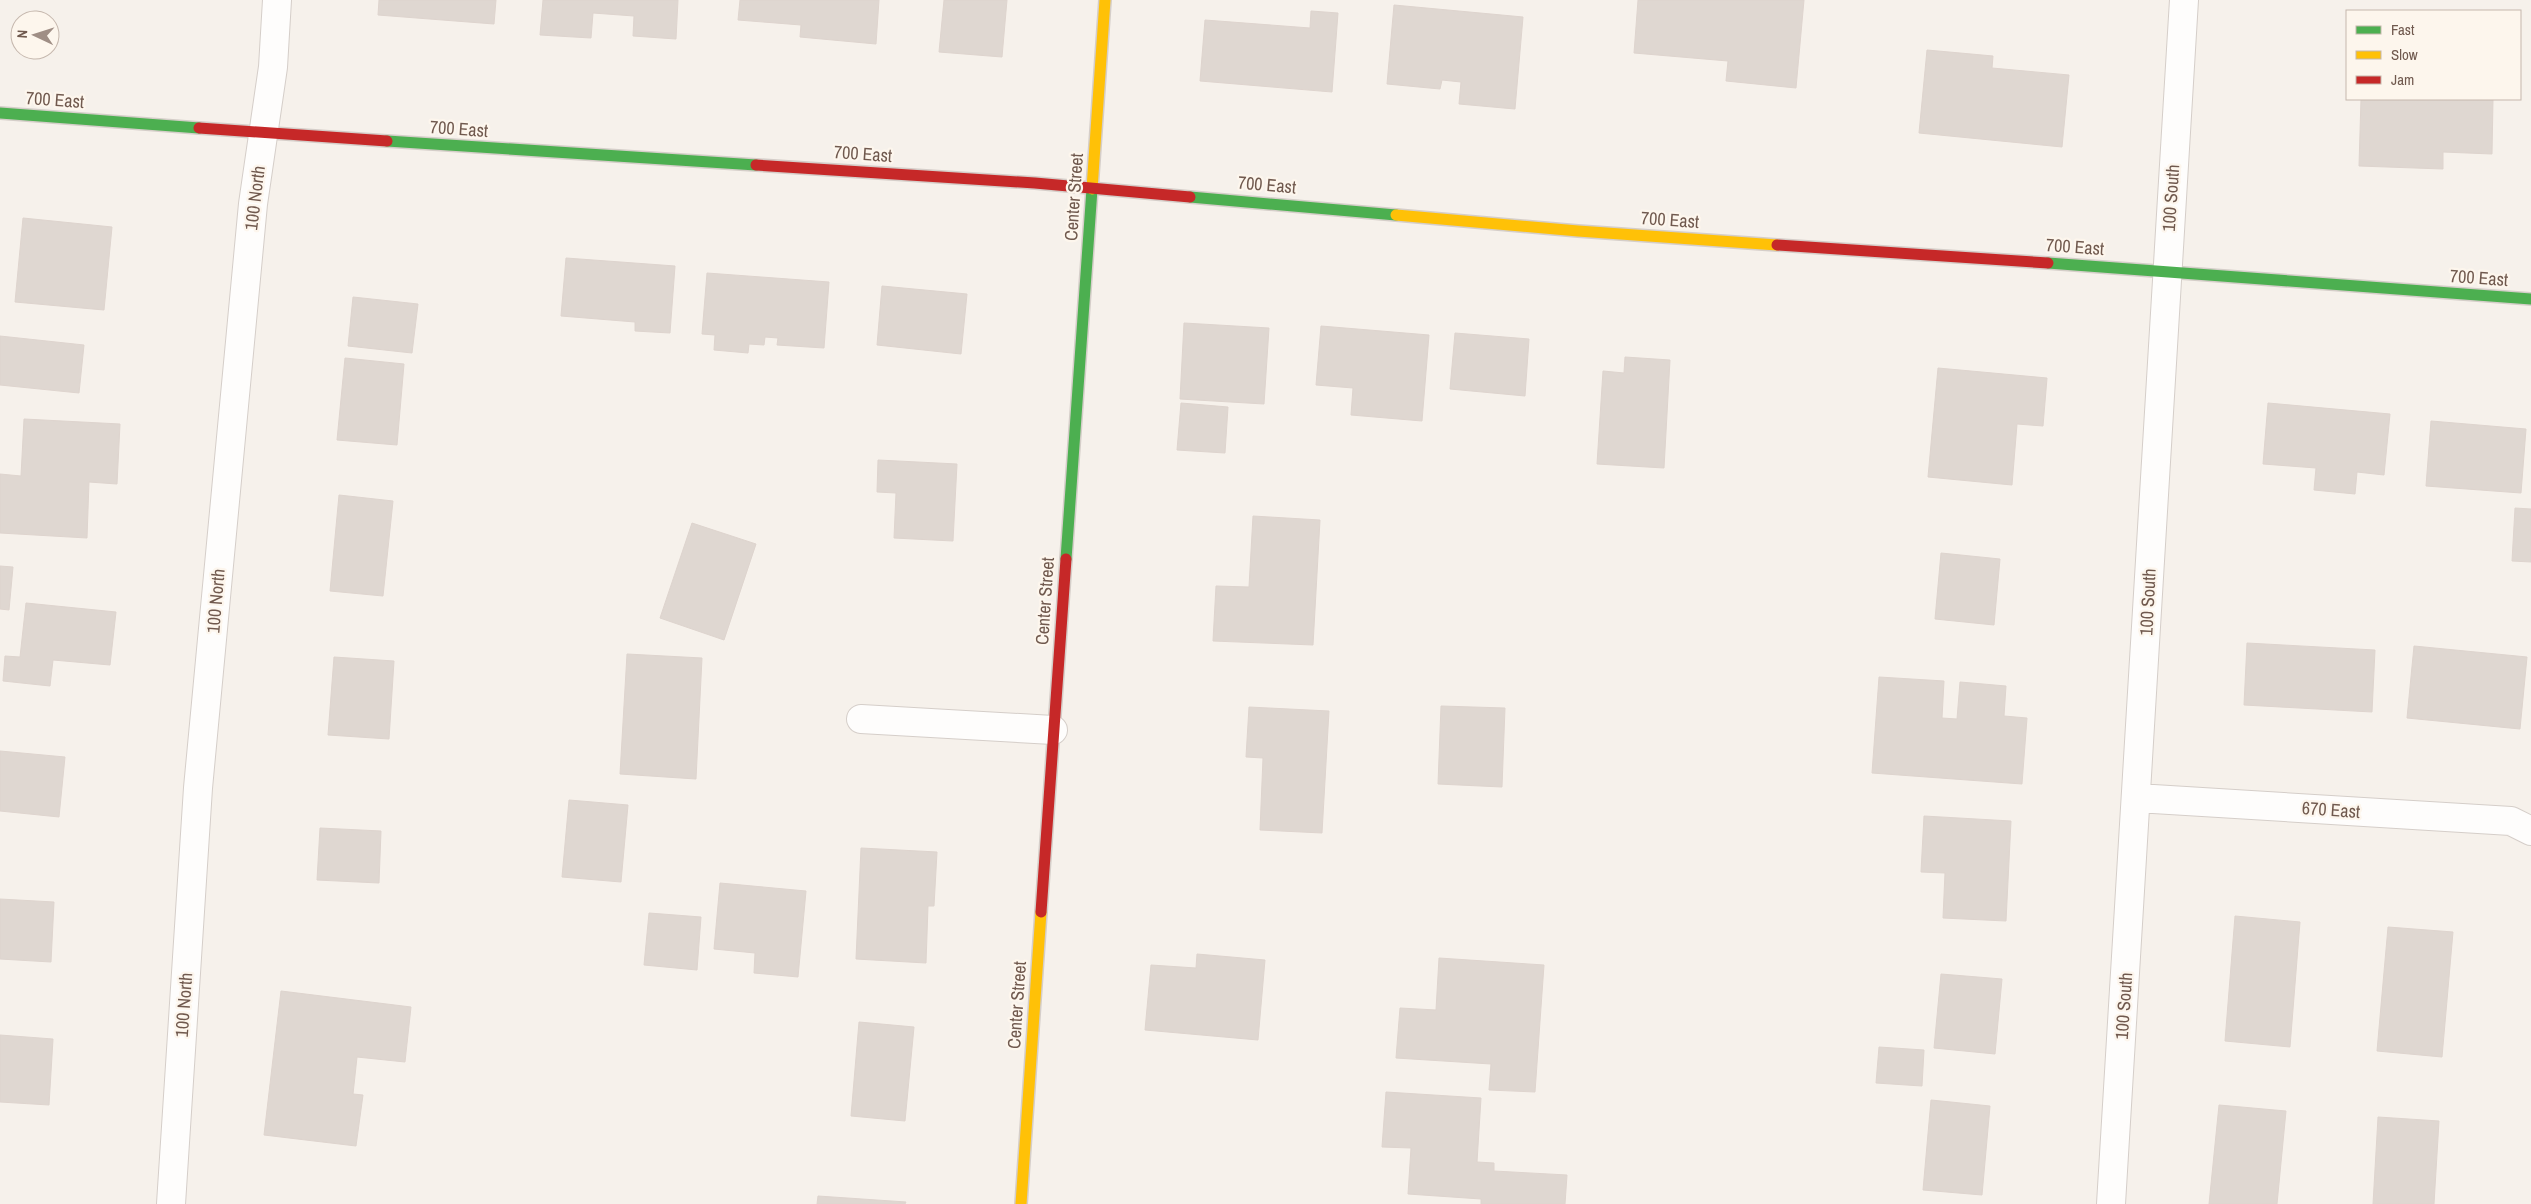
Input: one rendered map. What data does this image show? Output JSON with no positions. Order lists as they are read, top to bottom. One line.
{"streets":{"street":["700 East","Center Street","100 North","100 South","670 East"]},"crossings":[["700 East","Center Street"],["700 East","100 North"],["700 East","100 South"],["100 South","670 East"]],"legend":["Fast","Slow","Jam"],"north":"left"}
